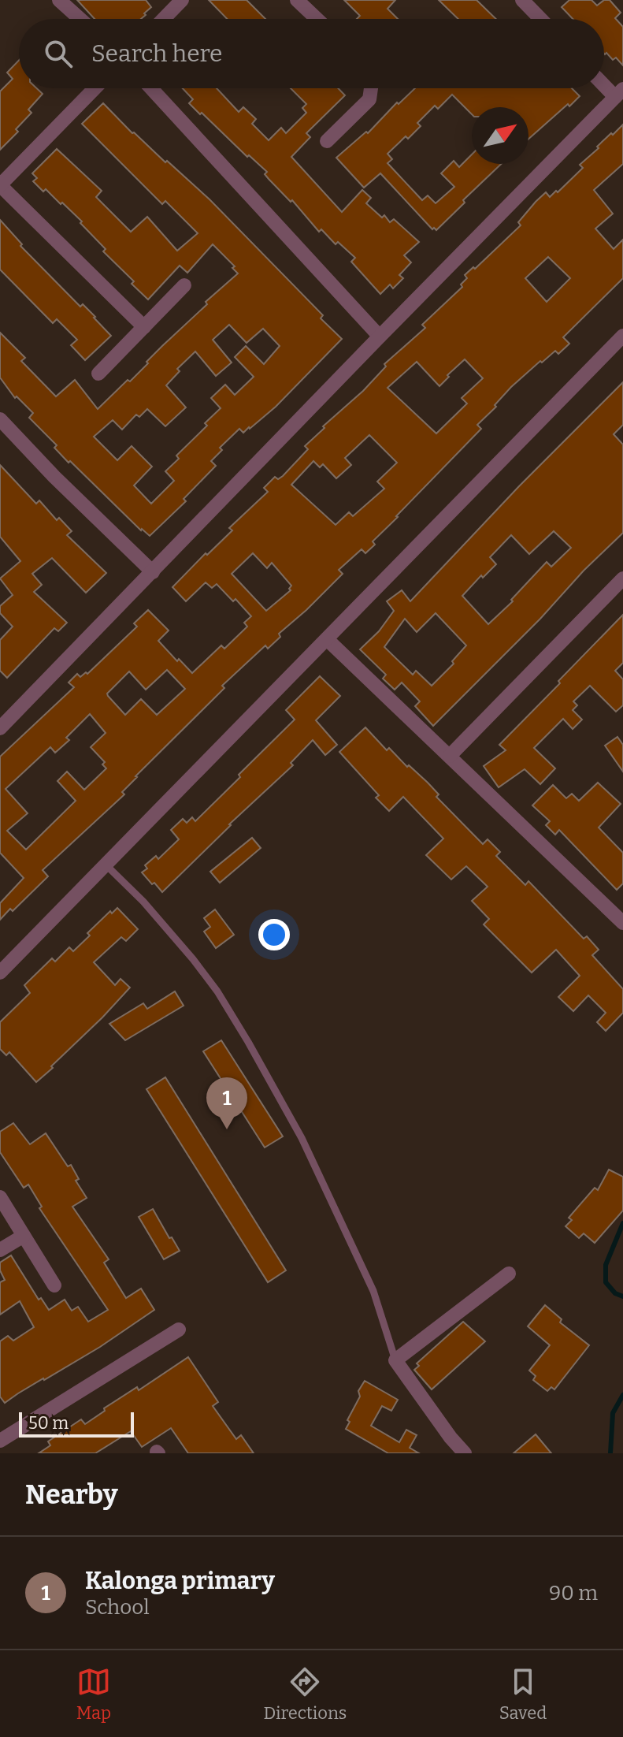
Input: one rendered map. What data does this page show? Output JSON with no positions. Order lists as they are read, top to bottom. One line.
{"scale_bar":"50 m","north":"top right","page":{"search":"Search here","pins":"1","scale":"50 m","heading":"Nearby","list":[{"mark":"1","name":"Kalonga primary","note":"School","value":"90 m"}],"nav":["Map","Directions","Saved"]}}
